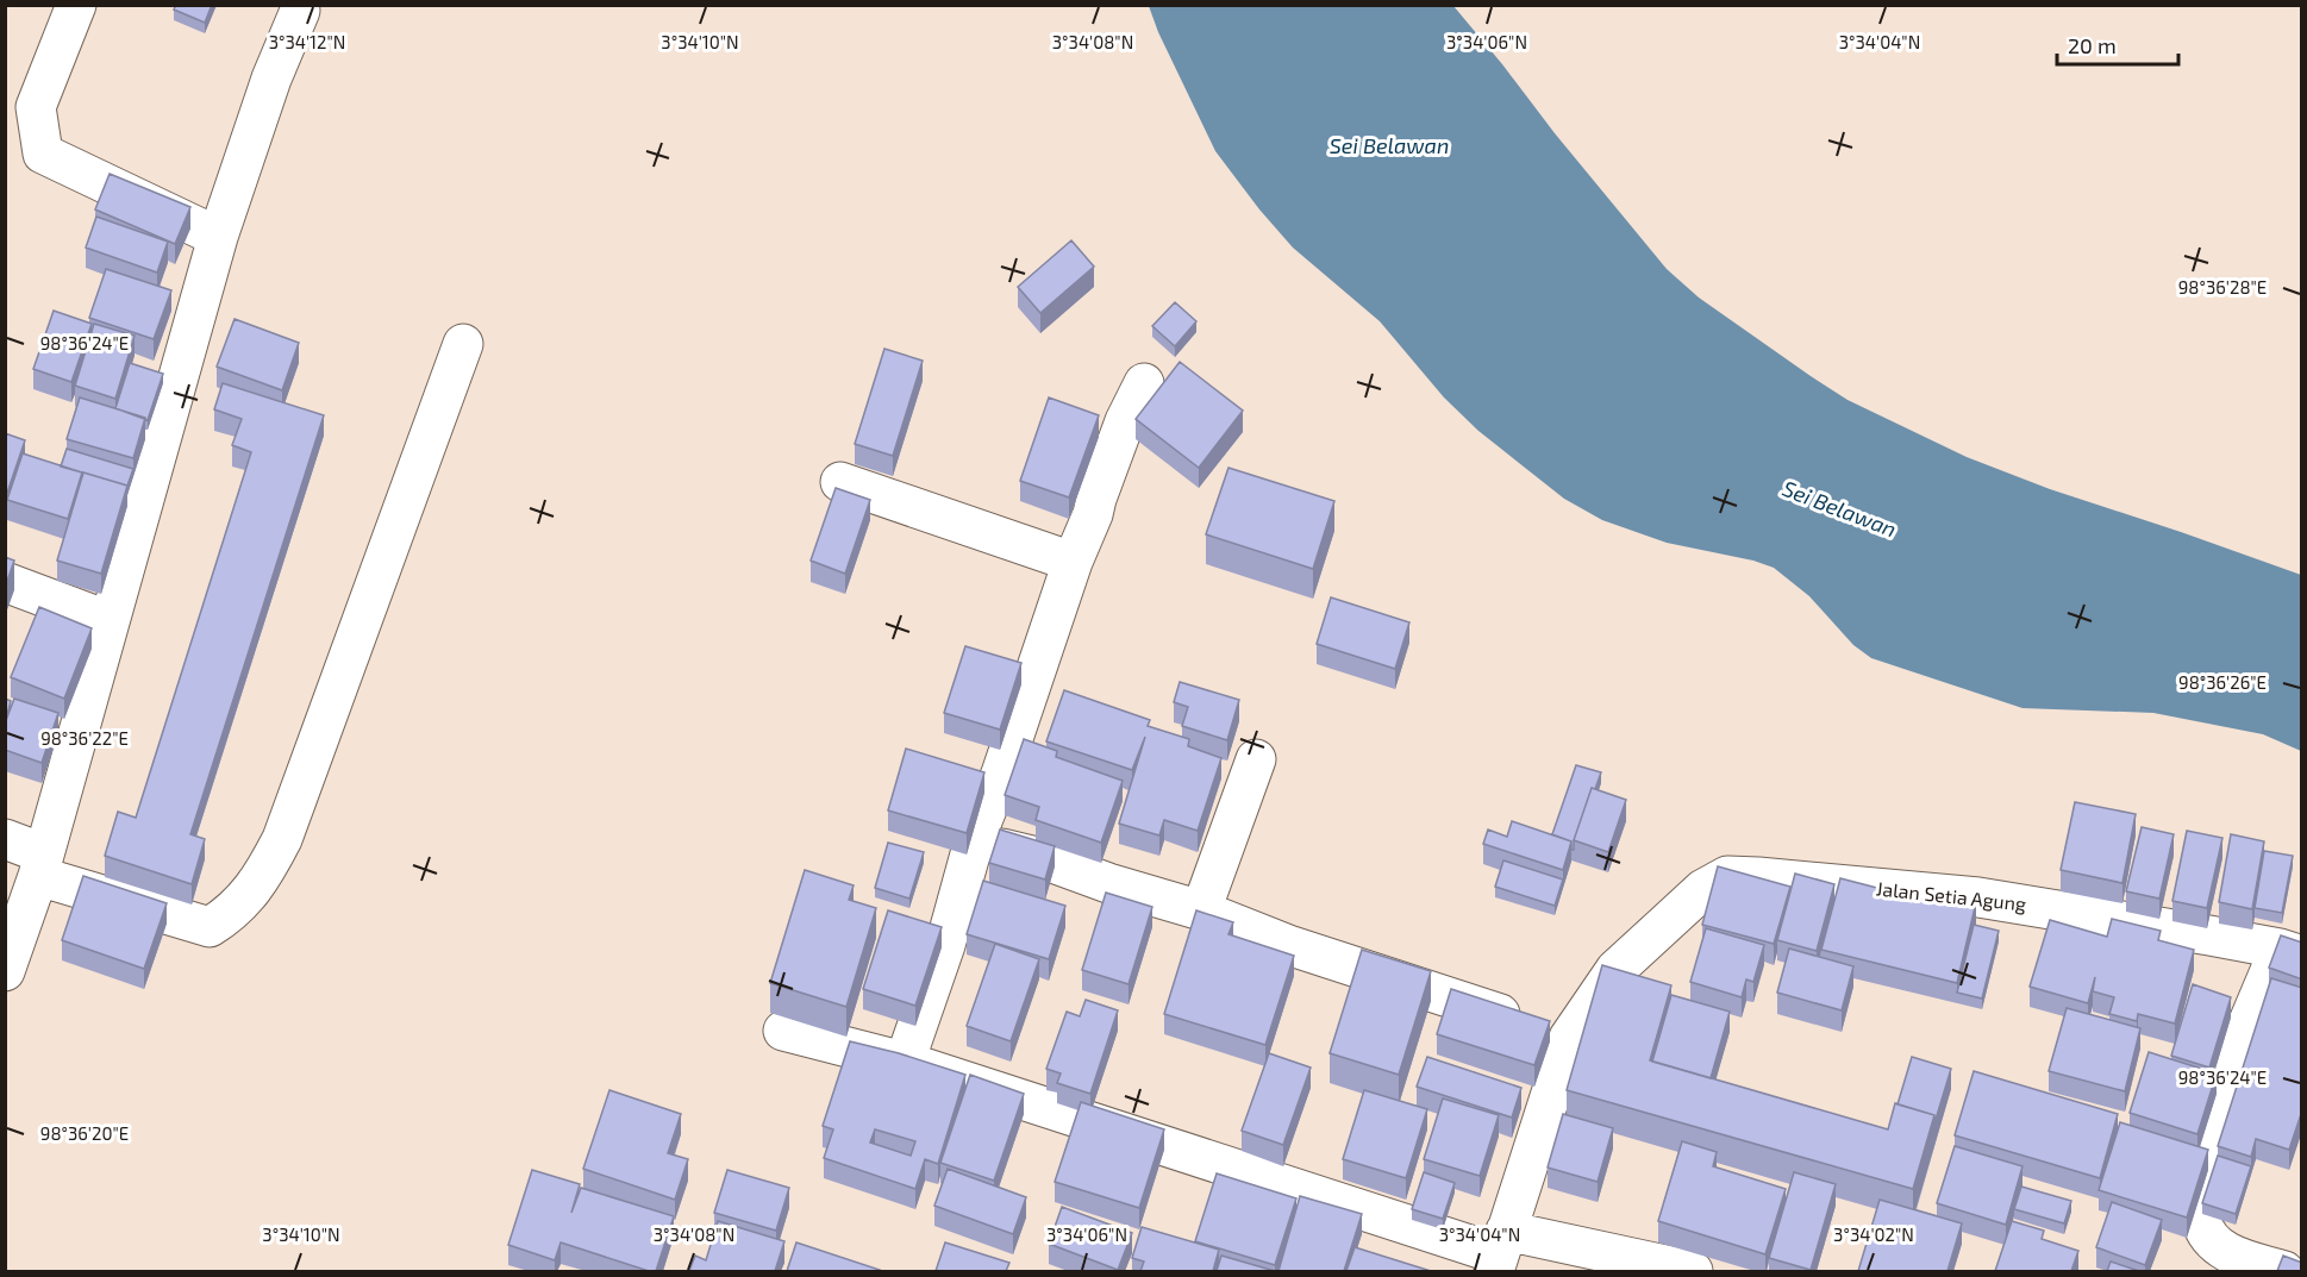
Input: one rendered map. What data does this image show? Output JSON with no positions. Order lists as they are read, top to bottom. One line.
{"streets":{"street":["Jalan Setia Agung"]},"water":["Sei Belawan"],"scale_bar":"20 m","coordinates":["3°34'12\"N","3°34'10\"N","3°34'08\"N","3°34'06\"N","3°34'04\"N","98°36'28\"E","98°36'24\"E","98°36'26\"E","98°36'22\"E","98°36'20\"E","3°34'02\"N"]}
